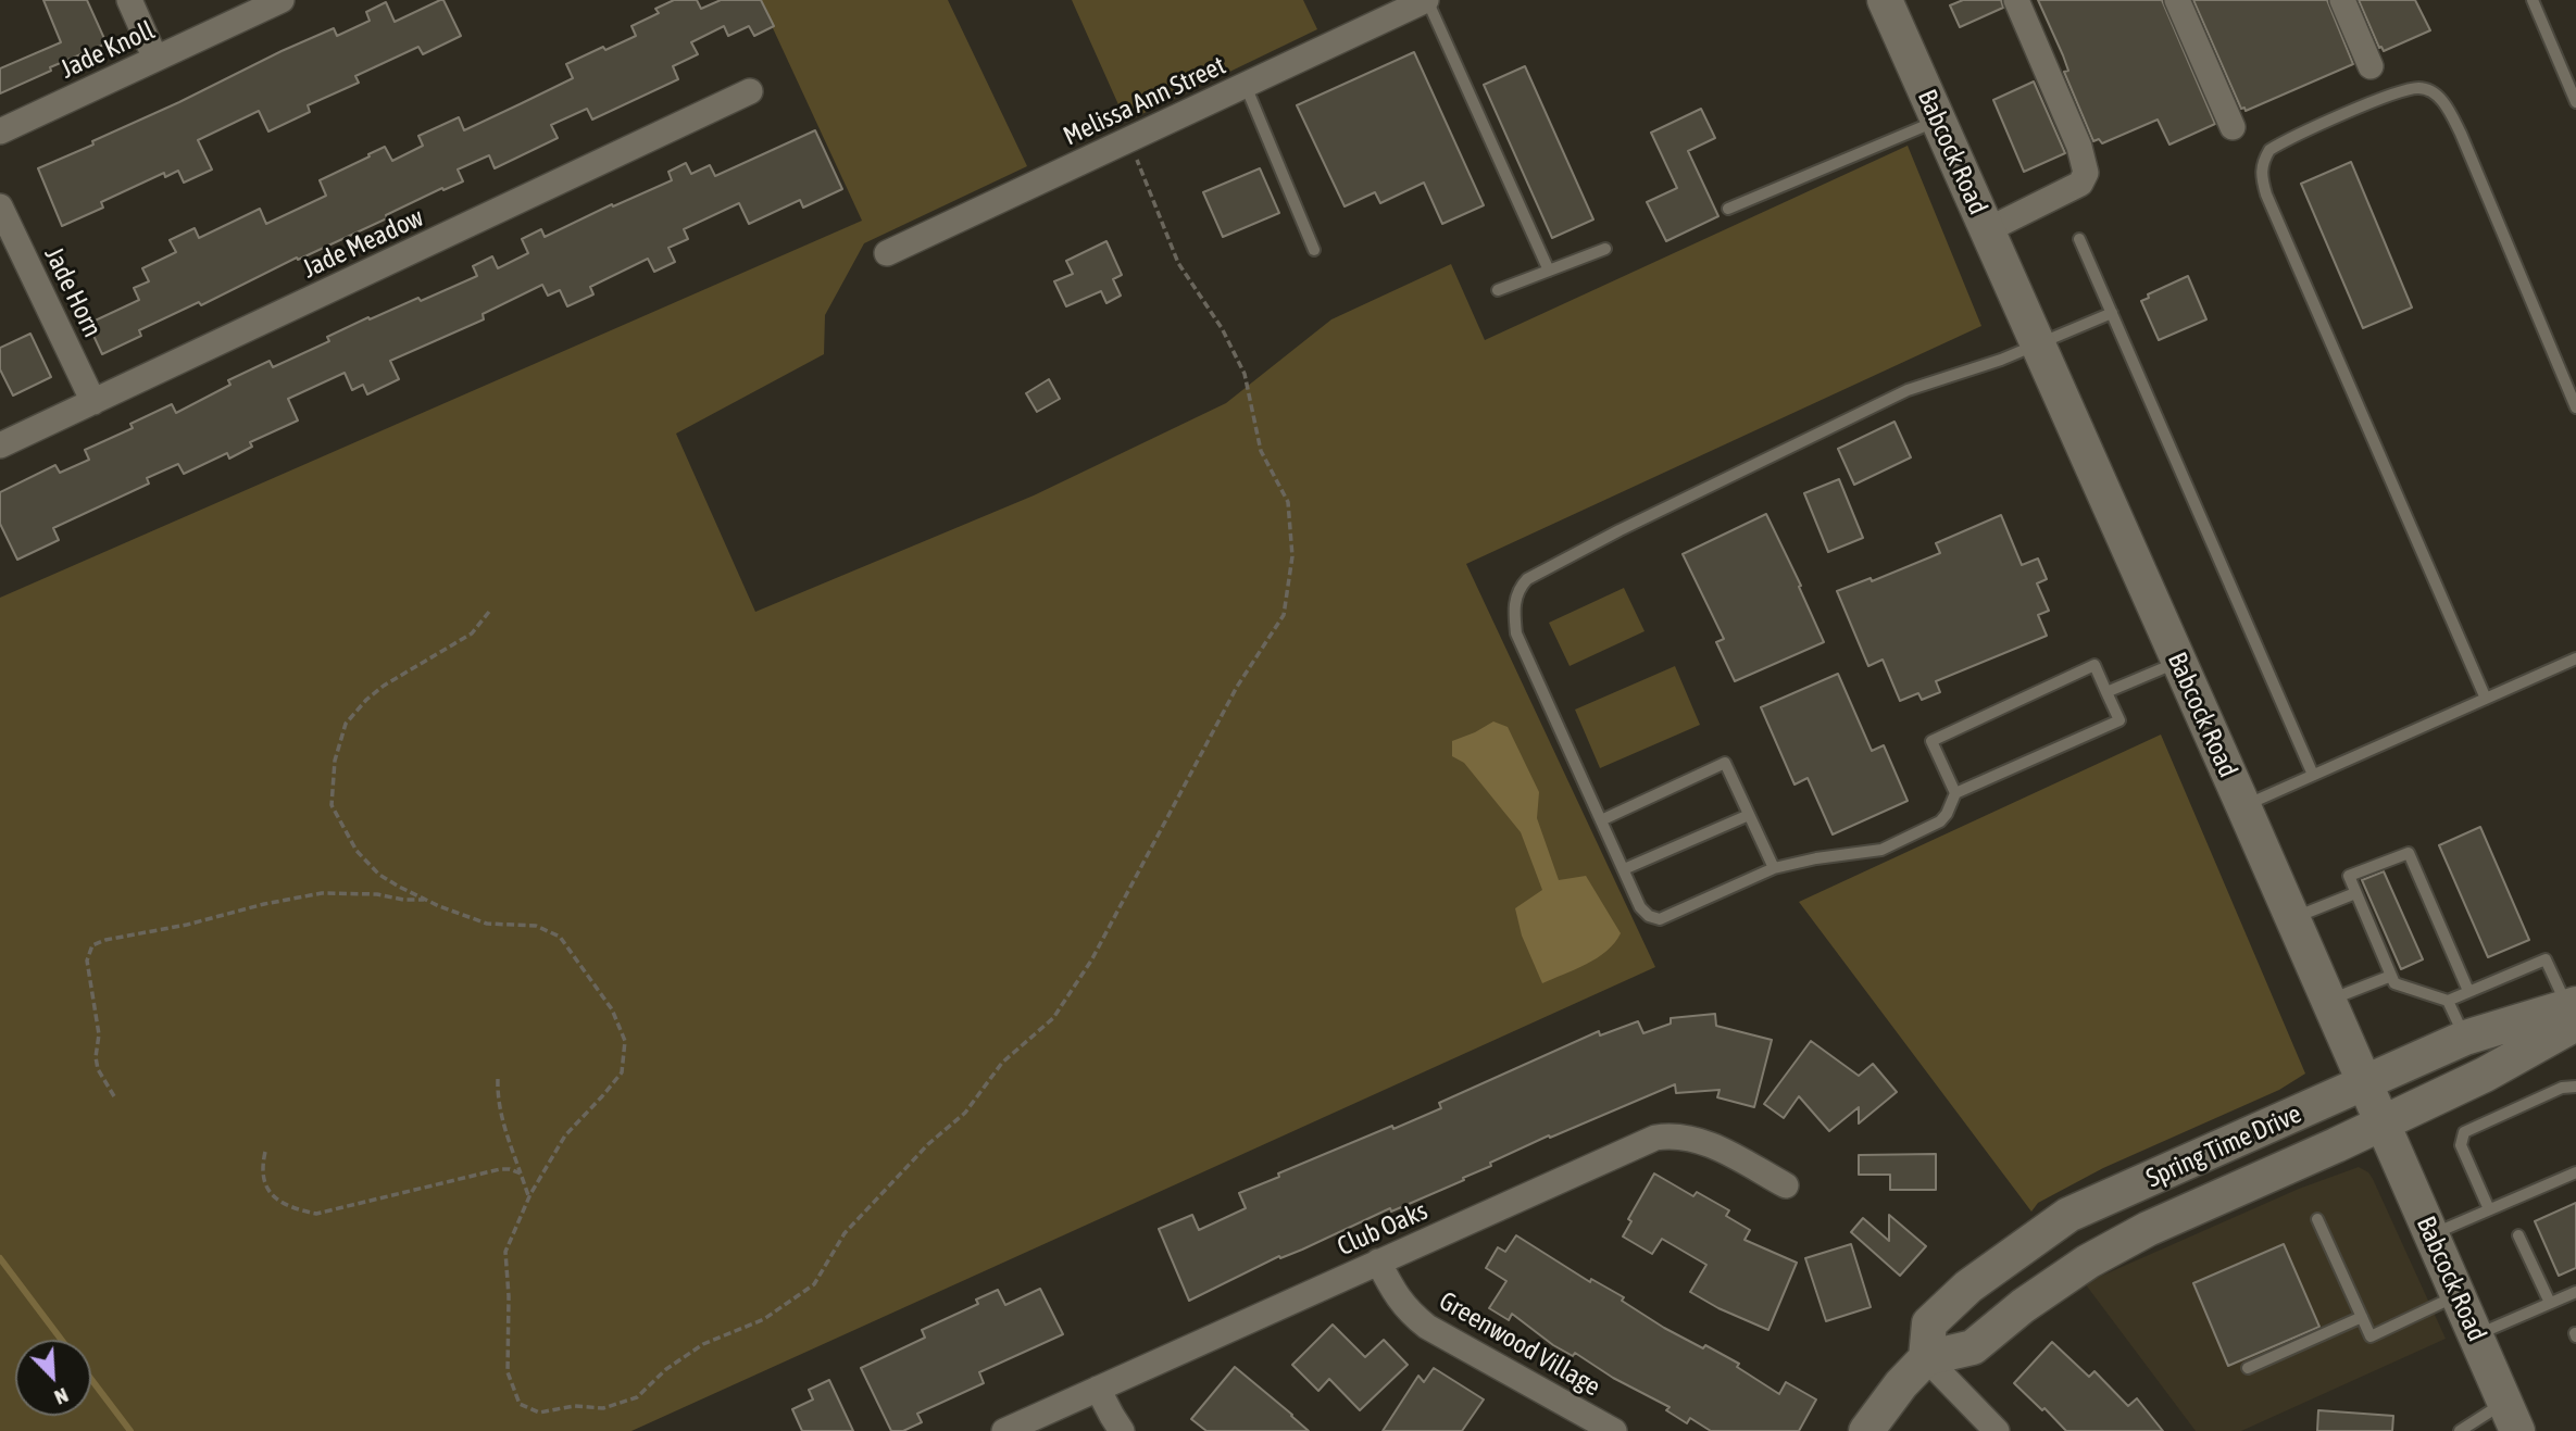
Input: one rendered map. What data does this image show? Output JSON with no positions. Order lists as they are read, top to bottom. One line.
{"streets":{"street":["Jade Knoll","Melissa Ann Street","Babcock Road","Jade Meadow","Jade Horn","Spring Time Drive","Club Oaks","Greenwood Village"]},"crossings":[["Babcock Road","Spring Time Drive"],["Jade Meadow","Jade Horn"],["Club Oaks","Greenwood Village"]],"north":"bottom right"}
